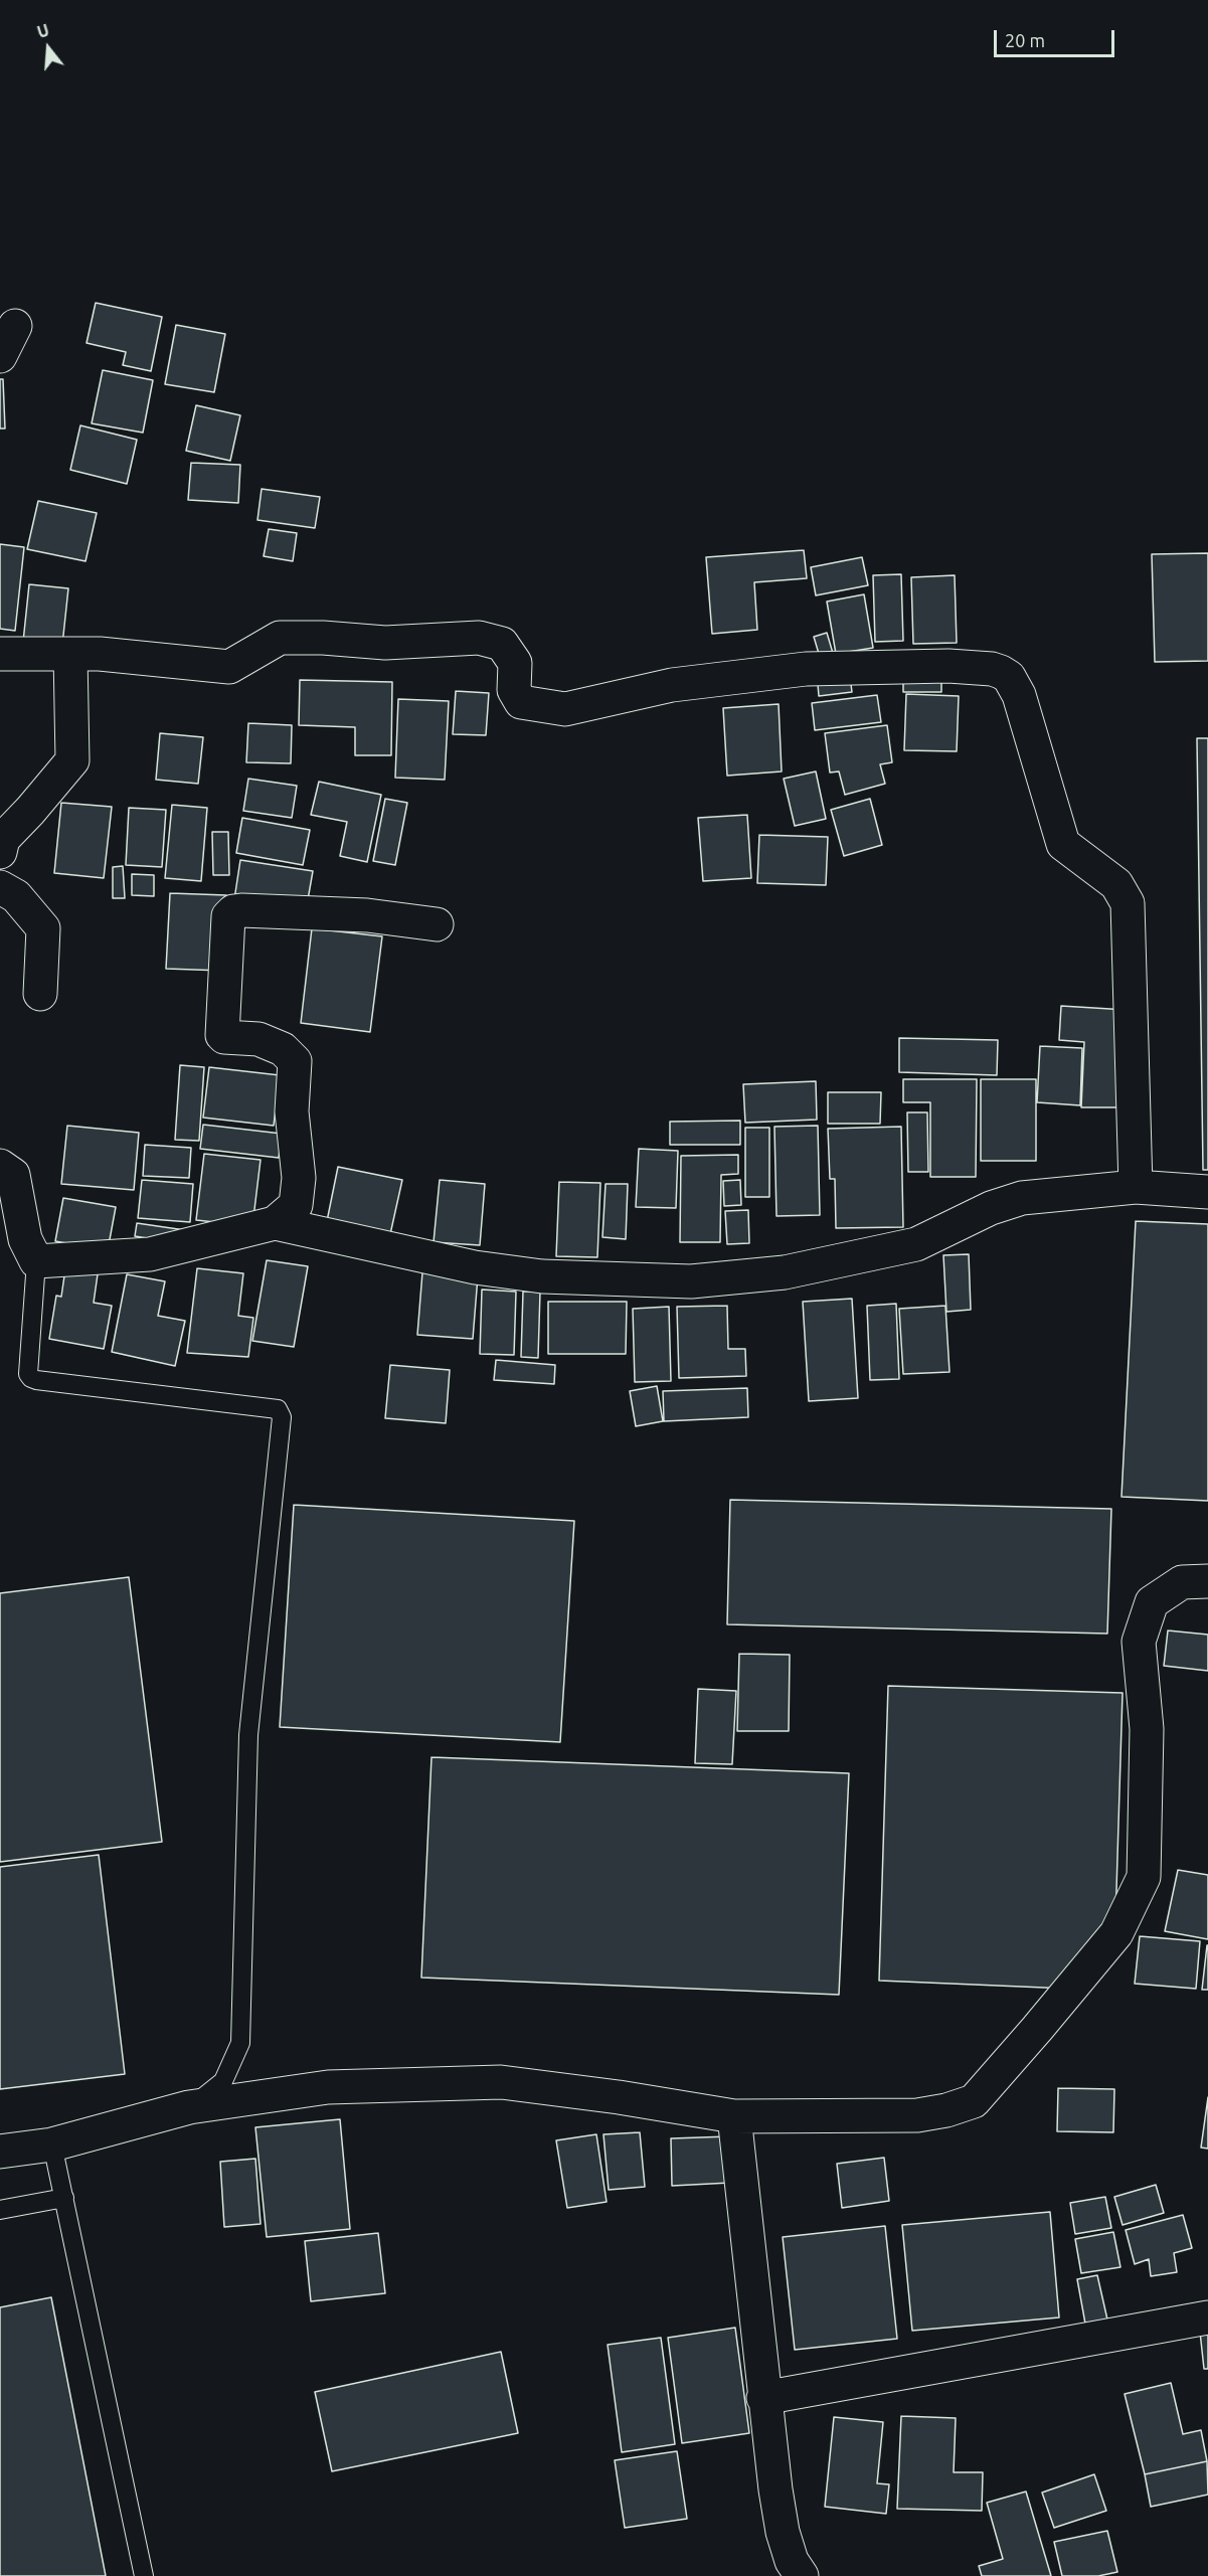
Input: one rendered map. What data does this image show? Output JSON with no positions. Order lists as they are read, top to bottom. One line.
{"scale_bar":"20 m","north":"top"}
